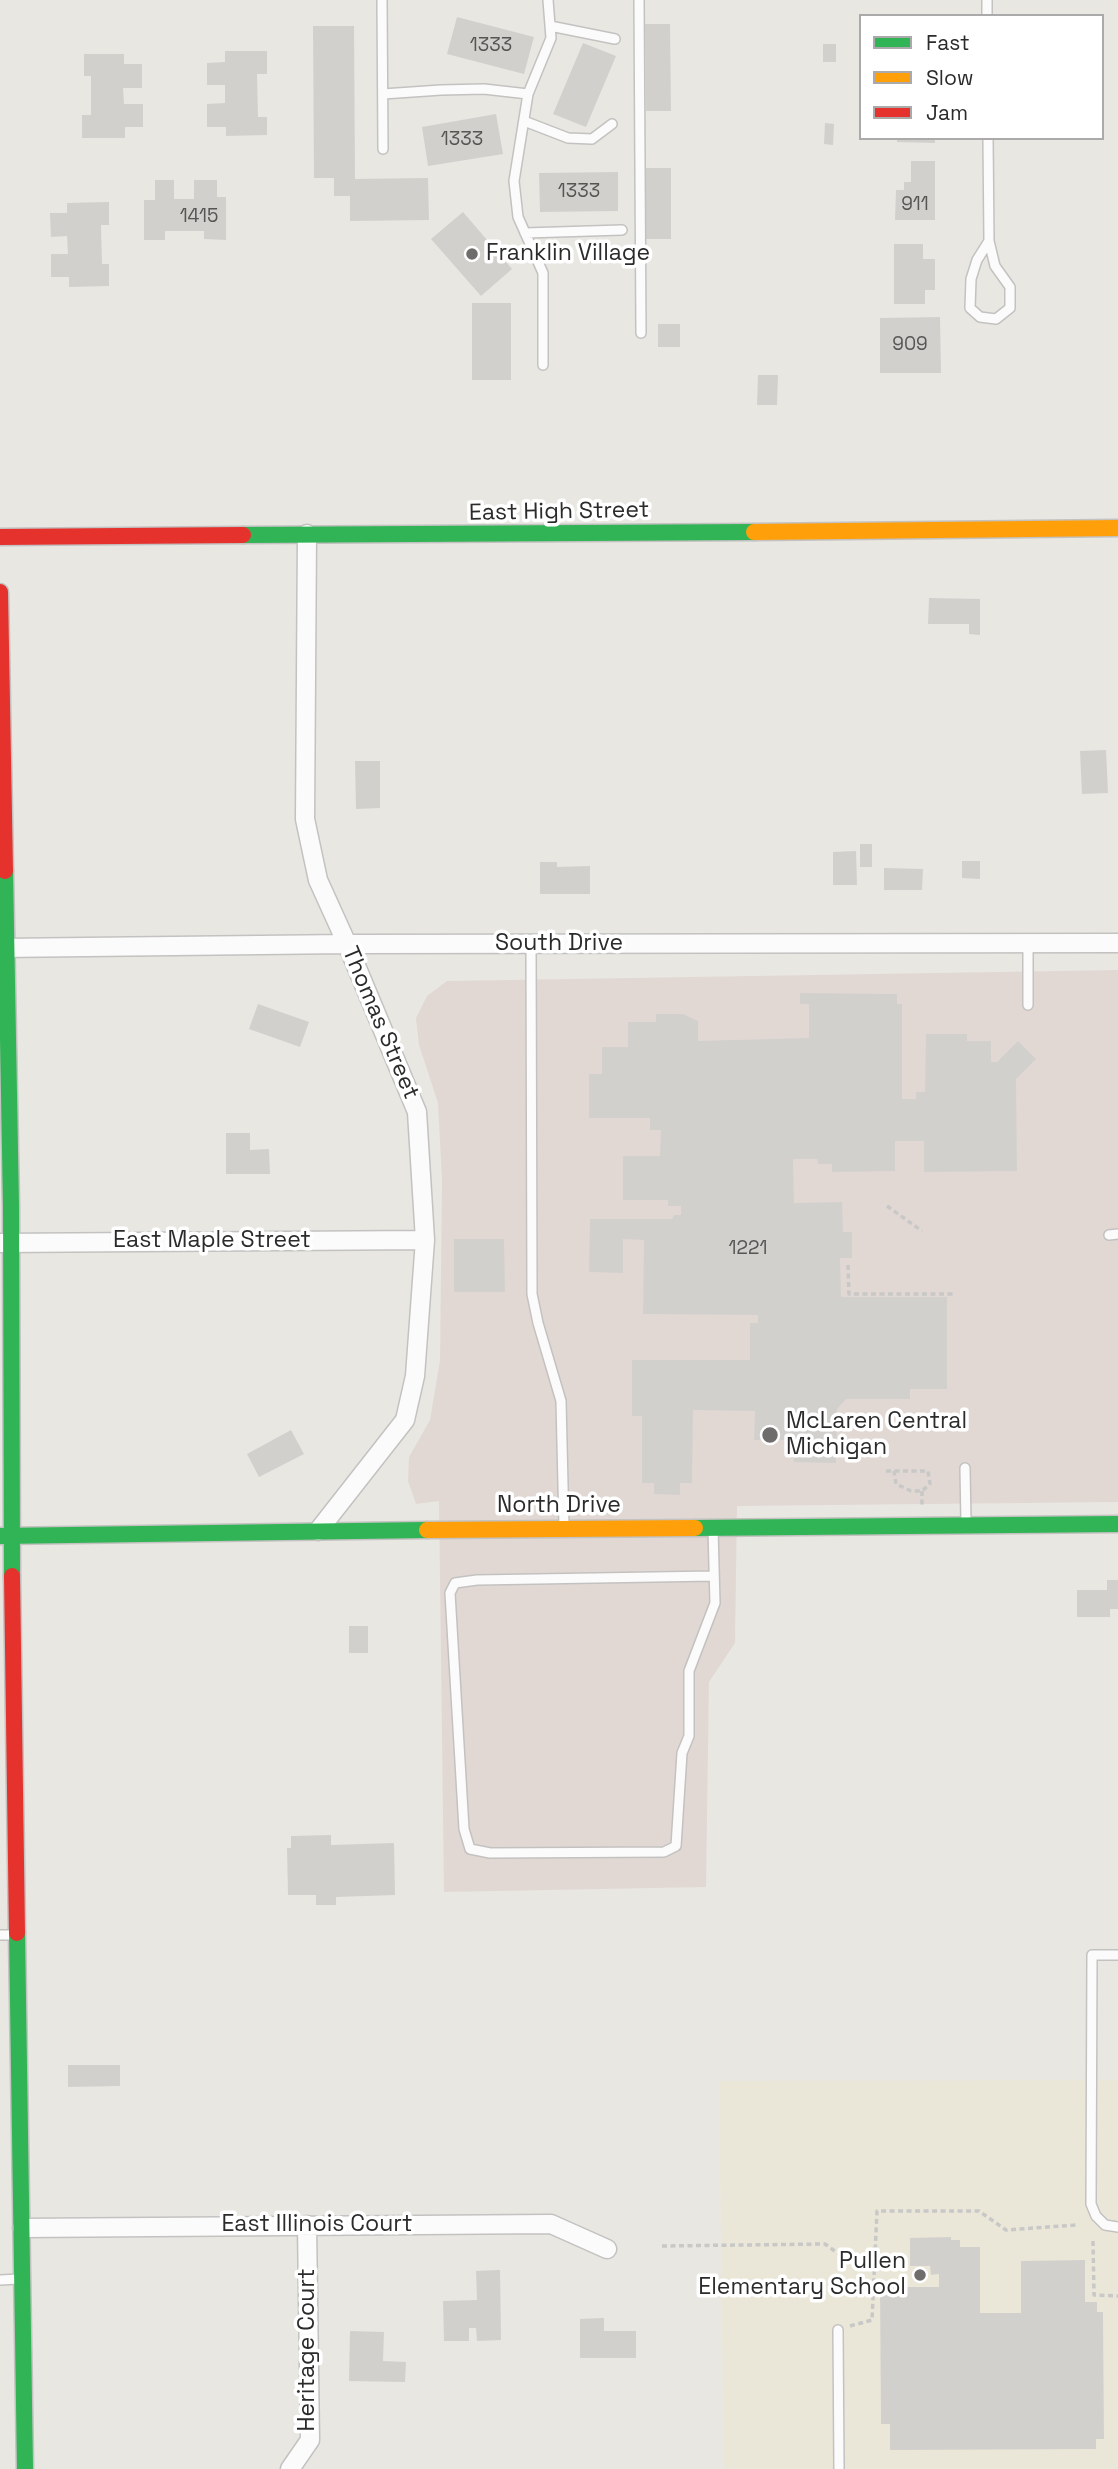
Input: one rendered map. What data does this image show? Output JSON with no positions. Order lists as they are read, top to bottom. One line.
{"streets":{"street":["East High Street","South Drive","Thomas Street","East Maple Street","North Drive","East Illinois Court","Heritage Court"]},"crossings":[["East High Street","Thomas Street"],["South Drive","Thomas Street"],["Thomas Street","East Maple Street"],["Thomas Street","North Drive"],["East Illinois Court","Heritage Court"]],"places":["Franklin Village","McLaren Central Michigan","Pullen Elementary School"],"house_numbers":["1333","1333","1333","911","1415","909","1221"],"legend":["Fast","Slow","Jam"]}
